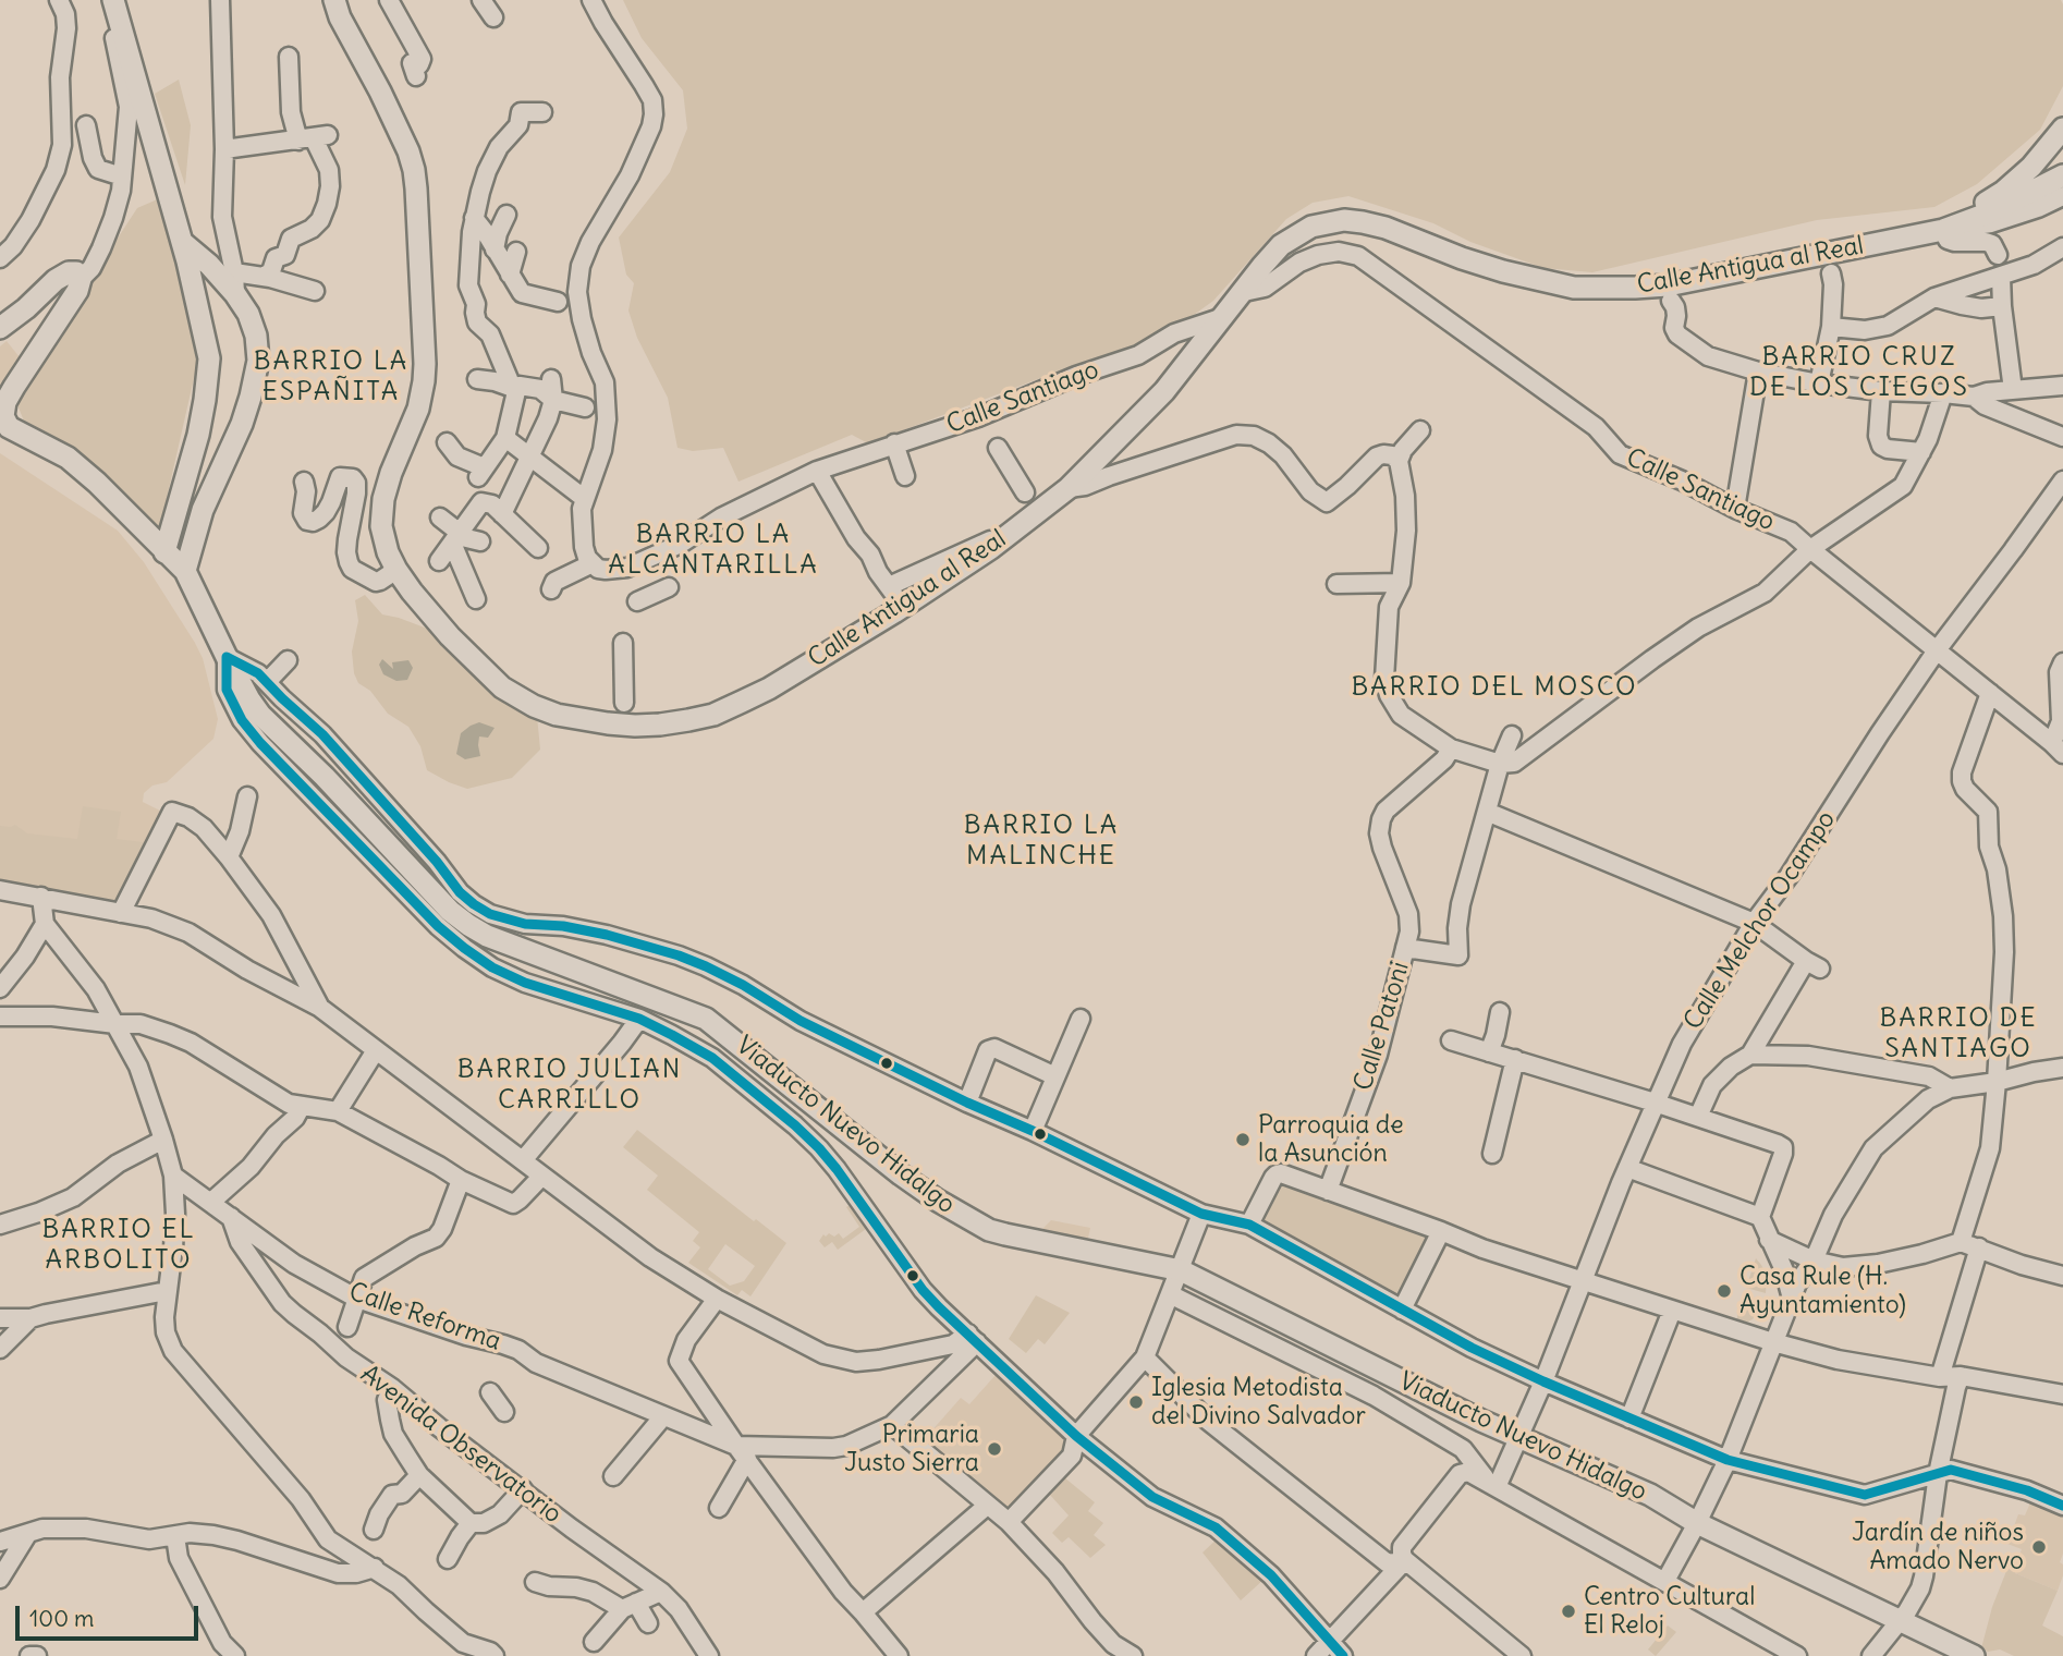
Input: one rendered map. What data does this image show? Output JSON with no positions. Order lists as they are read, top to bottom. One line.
{"streets":{"main road":["Calle Antigua al Real","Viaducto Nuevo Hidalgo"],"street":["Calle Santiago","Calle Melchor Ocampo","Calle Patoni","Calle Reforma","Avenida Observatorio"]},"crossings":[["Calle Antigua al Real","Calle Santiago"],["Calle Santiago","Calle Melchor Ocampo"],["Calle Melchor Ocampo","Viaducto Nuevo Hidalgo"],["Calle Reforma","Avenida Observatorio"]],"districts":["BARRIO CRUZ DE LOS CIEGOS","BARRIO LA ESPAÑITA","BARRIO LA ALCANTARILLA","BARRIO DEL MOSCO","BARRIO LA MALINCHE","BARRIO DE SANTIAGO","BARRIO JULIAN CARRILLO","BARRIO EL ARBOLITO"],"places":["Parroquia de la Asunción","Casa Rule (H. Ayuntamiento)","Iglesia Metodista del Divino Salvador","Primaria Justo Sierra","Jardín de niños Amado Nervo","Centro Cultural El Reloj"],"scale_bar":"100 m"}
